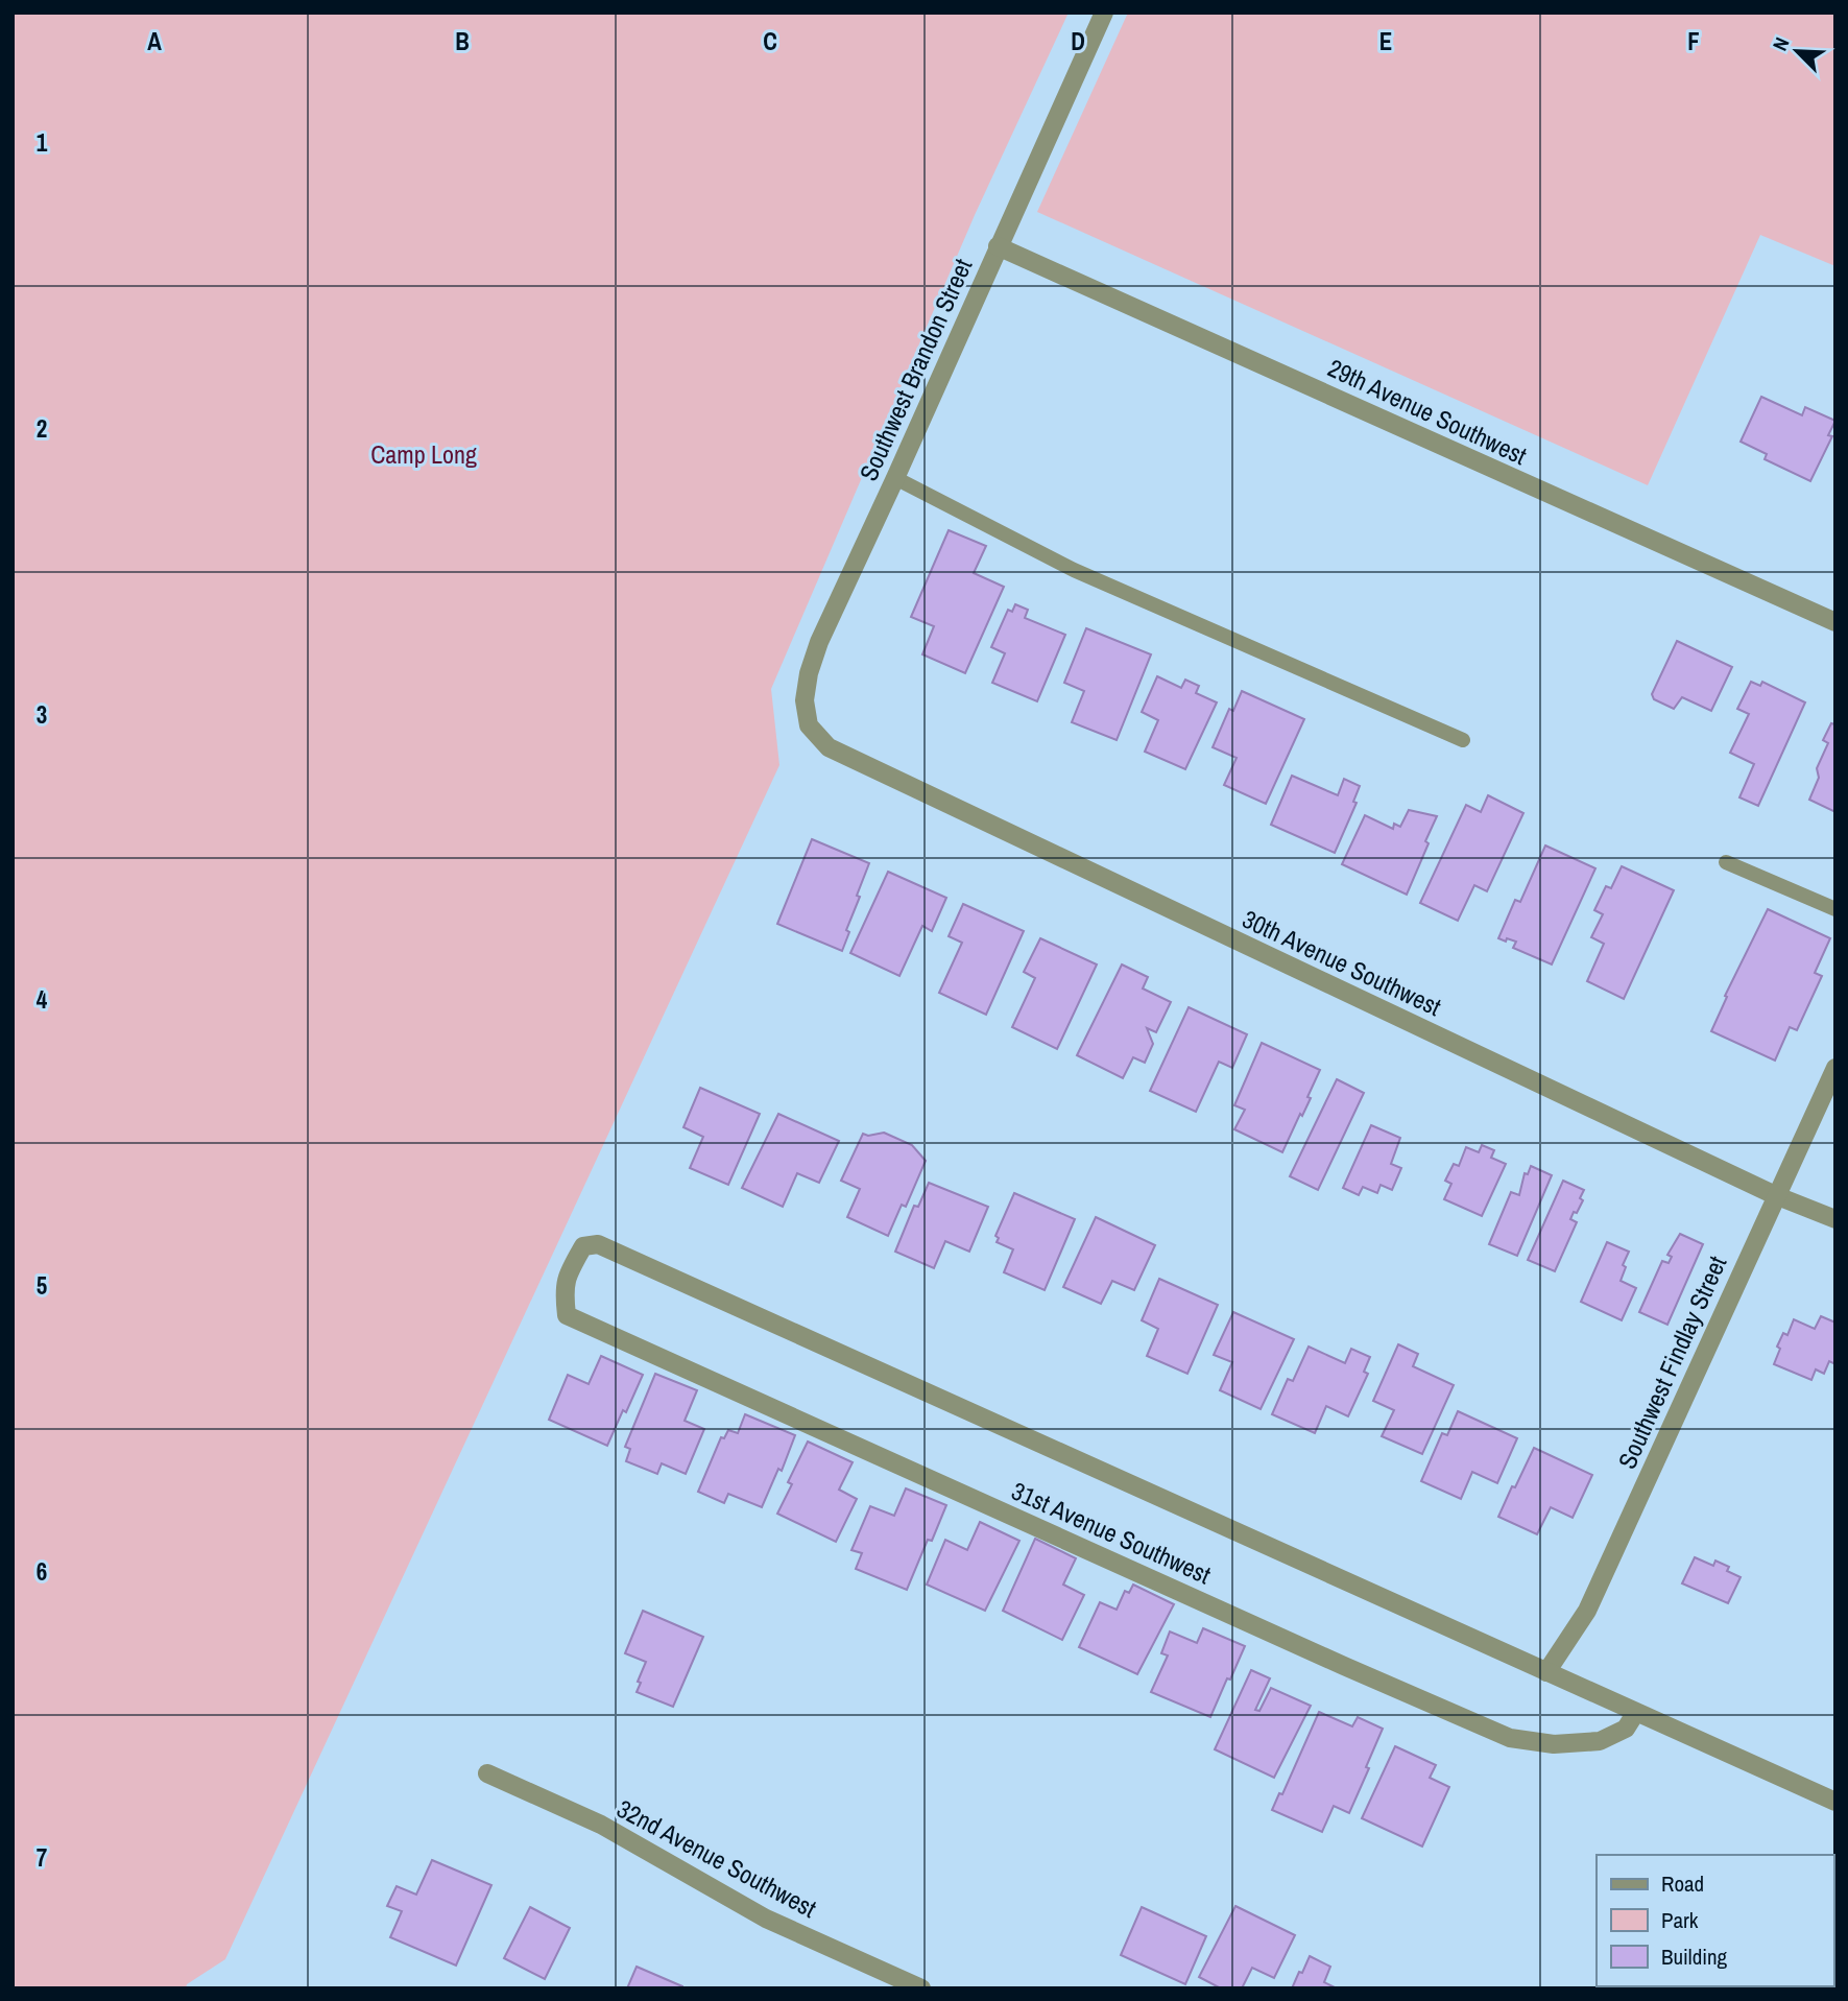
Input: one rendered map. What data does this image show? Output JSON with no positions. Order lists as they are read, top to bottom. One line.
{"streets":{"street":["Southwest Brandon Street","29th Avenue Southwest","30th Avenue Southwest","Southwest Findlay Street","31st Avenue Southwest","32nd Avenue Southwest"]},"crossings":[["Southwest Brandon Street","29th Avenue Southwest"],["Southwest Brandon Street","30th Avenue Southwest"],["30th Avenue Southwest","Southwest Findlay Street"],["Southwest Findlay Street","31st Avenue Southwest"]],"parks":["Camp Long"],"legend":["Road","Park","Building"],"north":"top left","grid":{"columns":["A","B","C","D","E","F"],"rows":["1","2","3","4","5","6","7"]}}
